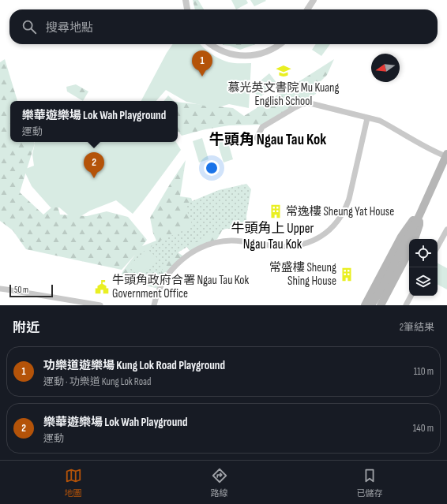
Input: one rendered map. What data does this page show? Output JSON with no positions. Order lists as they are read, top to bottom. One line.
{"districts":["牛頭角 Ngau Tau Kok","牛頭角上 Upper Ngau Tau Kok"],"places":{"school or university":["慕光英文書院 Mu Kuang English School"],"building":["常逸樓 Sheung Yat House","常盛樓 Sheung Shing House"],"public building":["牛頭角政府合署 Ngau Tau Kok Government Office"]},"scale_bar":"50 m","north":"left","page":{"search":"搜尋地點","pins":["1","2"],"popup":["樂華遊樂場 Lok Wah Playground","運動"],"scale":"50 m","heading":["附近","2筆結果"],"list":[{"mark":"1","name":"功樂道遊樂場 Kung Lok Road Playground","note":"運動 · 功樂道 Kung Lok Road","value":"110 m"},{"mark":"2","name":"樂華遊樂場 Lok Wah Playground","note":"運動","value":"140 m"}],"nav":["地圖","路線","已儲存"]}}
